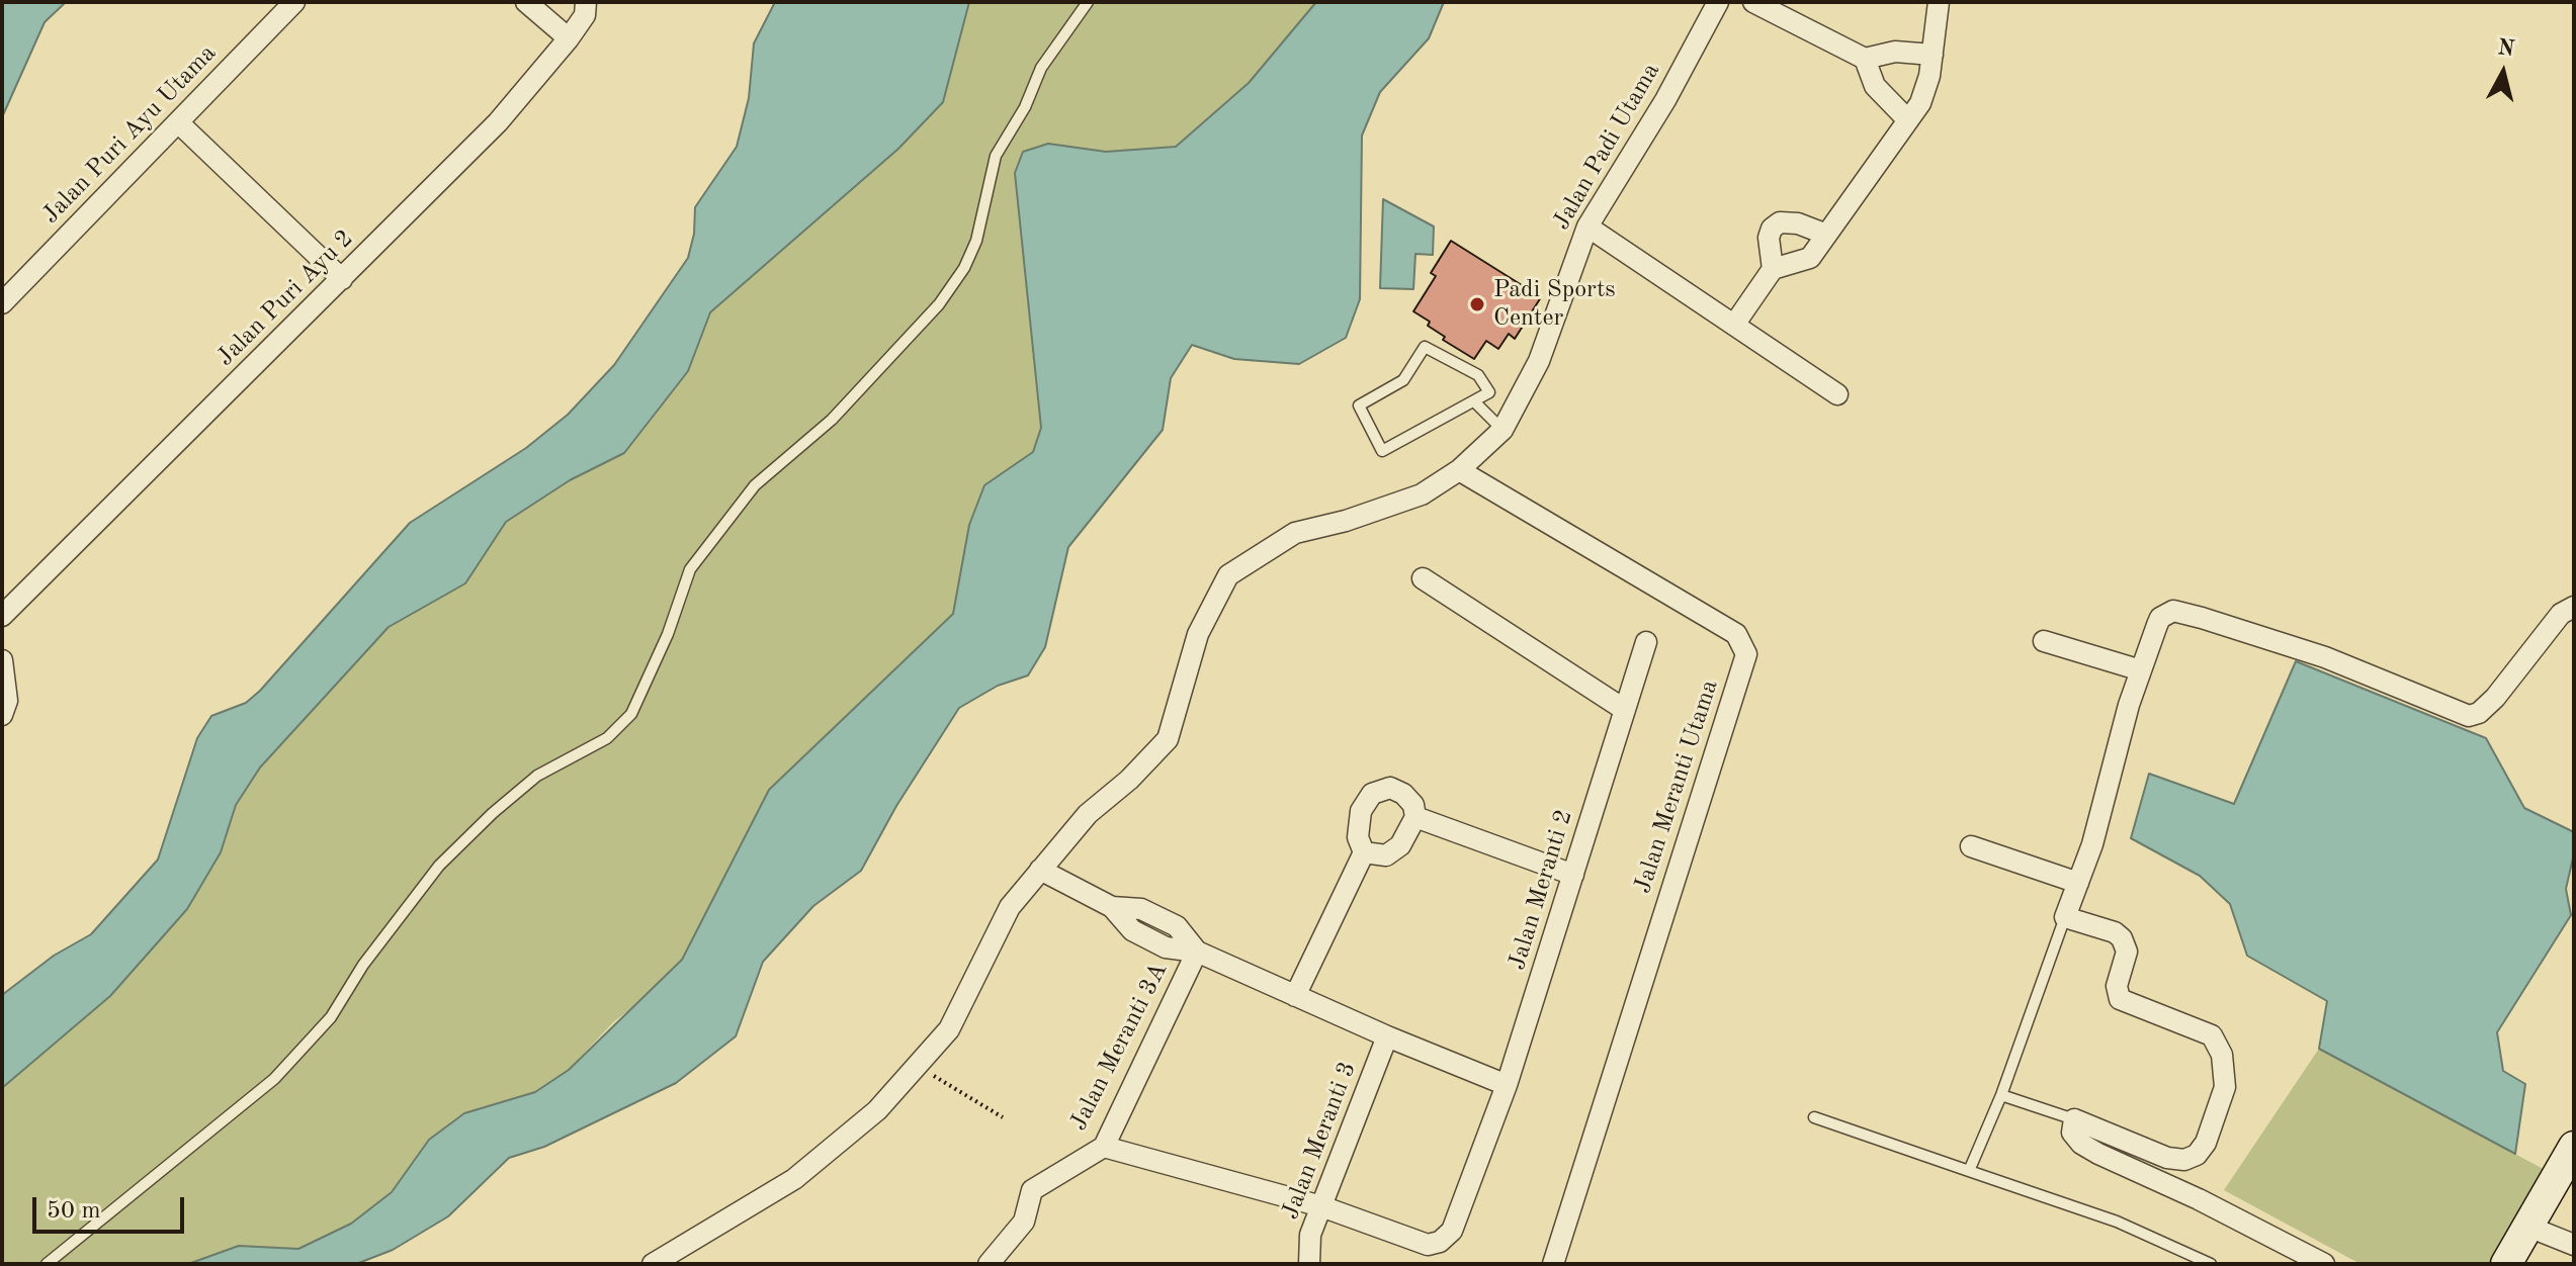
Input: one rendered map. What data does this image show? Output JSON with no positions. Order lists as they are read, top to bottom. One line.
{"streets":{"street":["Jalan Puri Ayu Utama","Jalan Padi Utama","Jalan Puri Ayu 2","Jalan Meranti Utama","Jalan Meranti 2","Jalan Meranti 3A","Jalan Meranti 3"]},"crossings":[["Jalan Padi Utama","Jalan Meranti Utama"],["Jalan Meranti 2","Jalan Meranti 3A"],["Jalan Meranti 2","Jalan Meranti 3"]],"places":["Padi Sports Center"],"scale_bar":"50 m","north":"top"}
